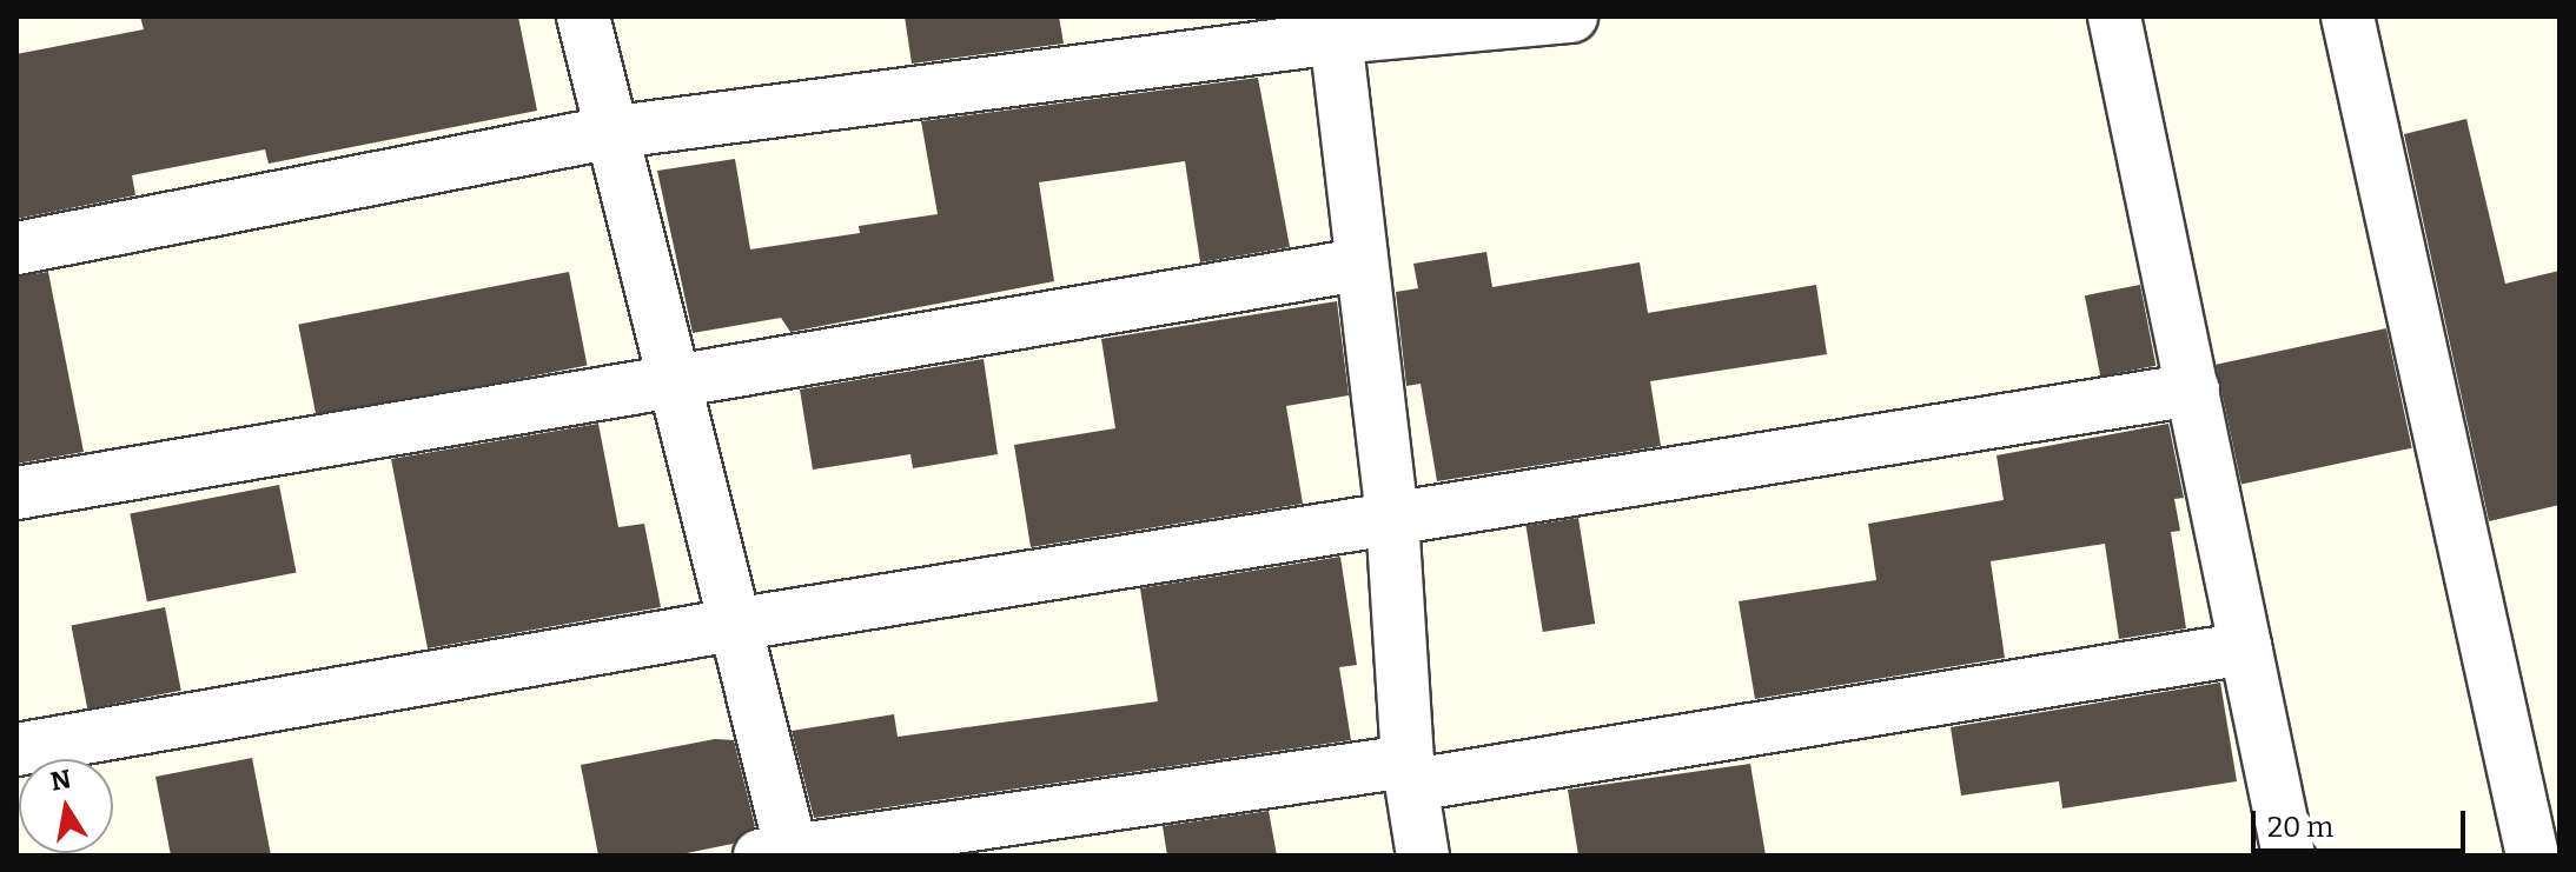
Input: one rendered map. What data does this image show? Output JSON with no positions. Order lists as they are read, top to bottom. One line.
{"scale_bar":"20 m","north":"top"}
